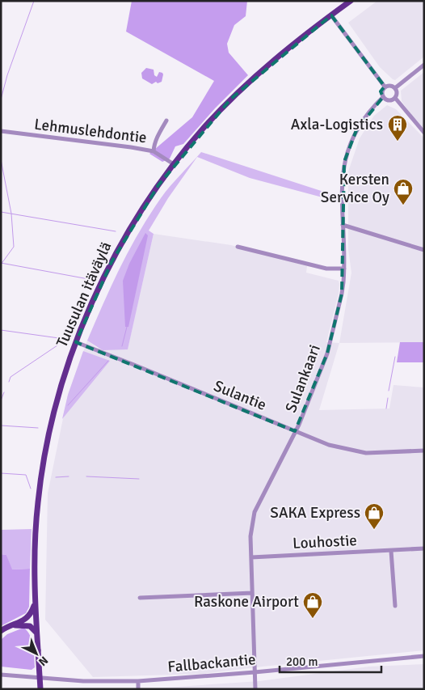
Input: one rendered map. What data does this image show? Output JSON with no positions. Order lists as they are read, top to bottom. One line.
{"streets":{"main road":["Tuusulan itäväylä"],"street":["Lehmuslehdontie","Sulankaari","Sulantie","Louhostie","Fallbackantie"]},"crossings":[["Lehmuslehdontie","Tuusulan itäväylä"],["Tuusulan itäväylä","Sulantie"],["Sulankaari","Sulantie"],["Sulankaari","Louhostie"],["Sulankaari","Fallbackantie"]],"places":{"building":["Axla-Logistics"],"shop":["Kersten Service Oy","SAKA Express","Raskone Airport"]},"scale_bar":"200 m","north":"bottom right"}
